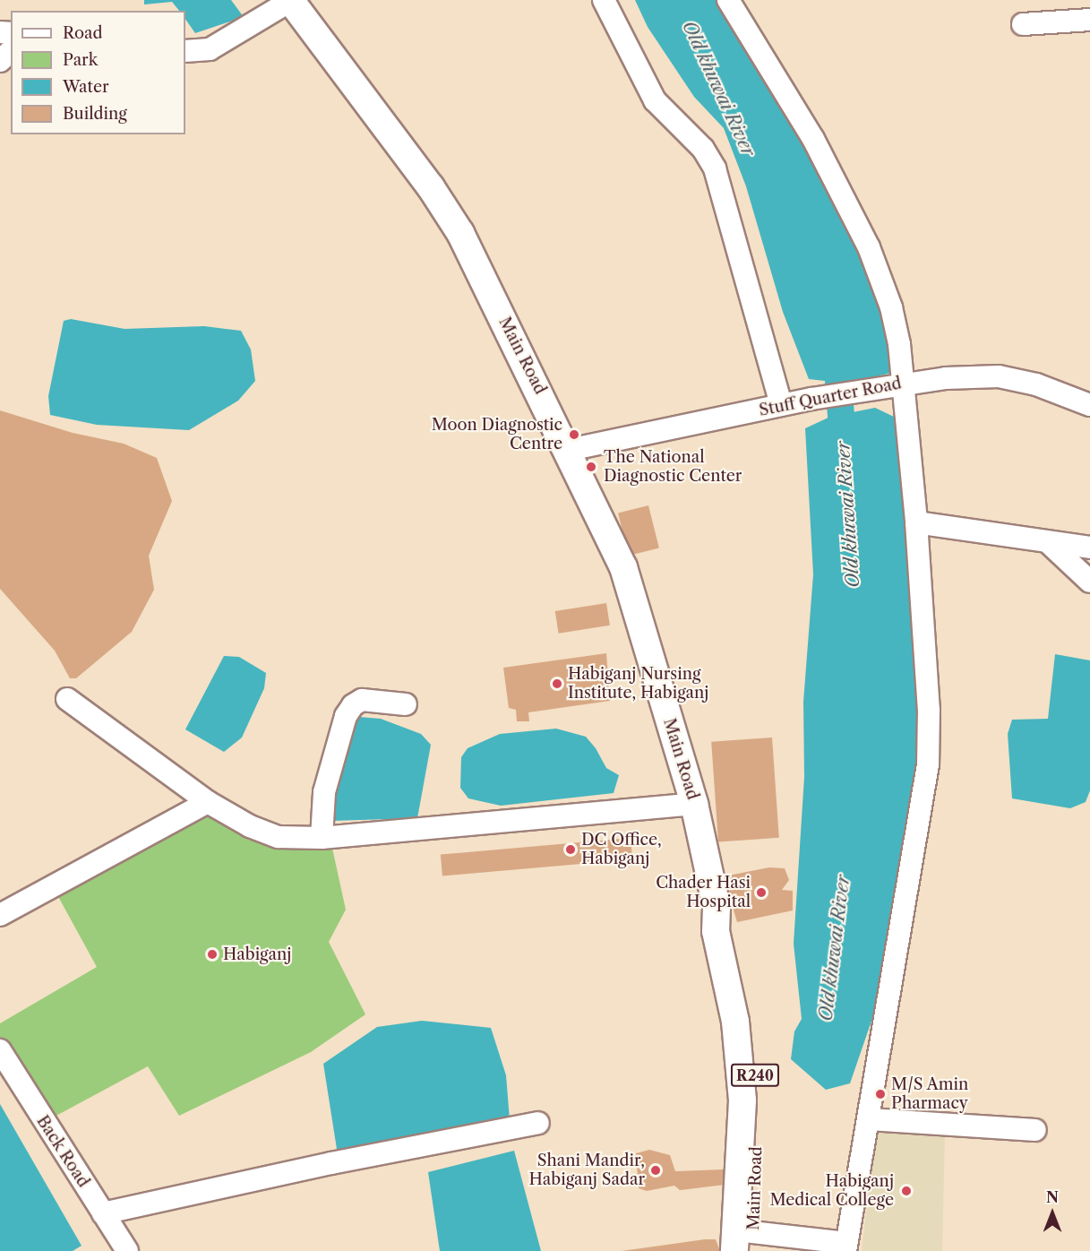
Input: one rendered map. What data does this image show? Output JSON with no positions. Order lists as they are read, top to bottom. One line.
{"streets":{"main road":["Main Road","R240"],"street":["Stuff Quarter Road","Back Road"]},"crossings":[["Main Road","Stuff Quarter Road"]],"water":["Old khuwai River"],"places":["Moon Diagnostic Centre","The National Diagnostic Center","Habiganj Nursing Institute, Habiganj","DC Office, Habiganj","Chader Hasi Hospital","Habiganj","M/S Amin Pharmacy","Shani Mandir, Habiganj Sadar","Habiganj Medical College"],"legend":["Road","Park","Water","Building"],"north":"top"}
